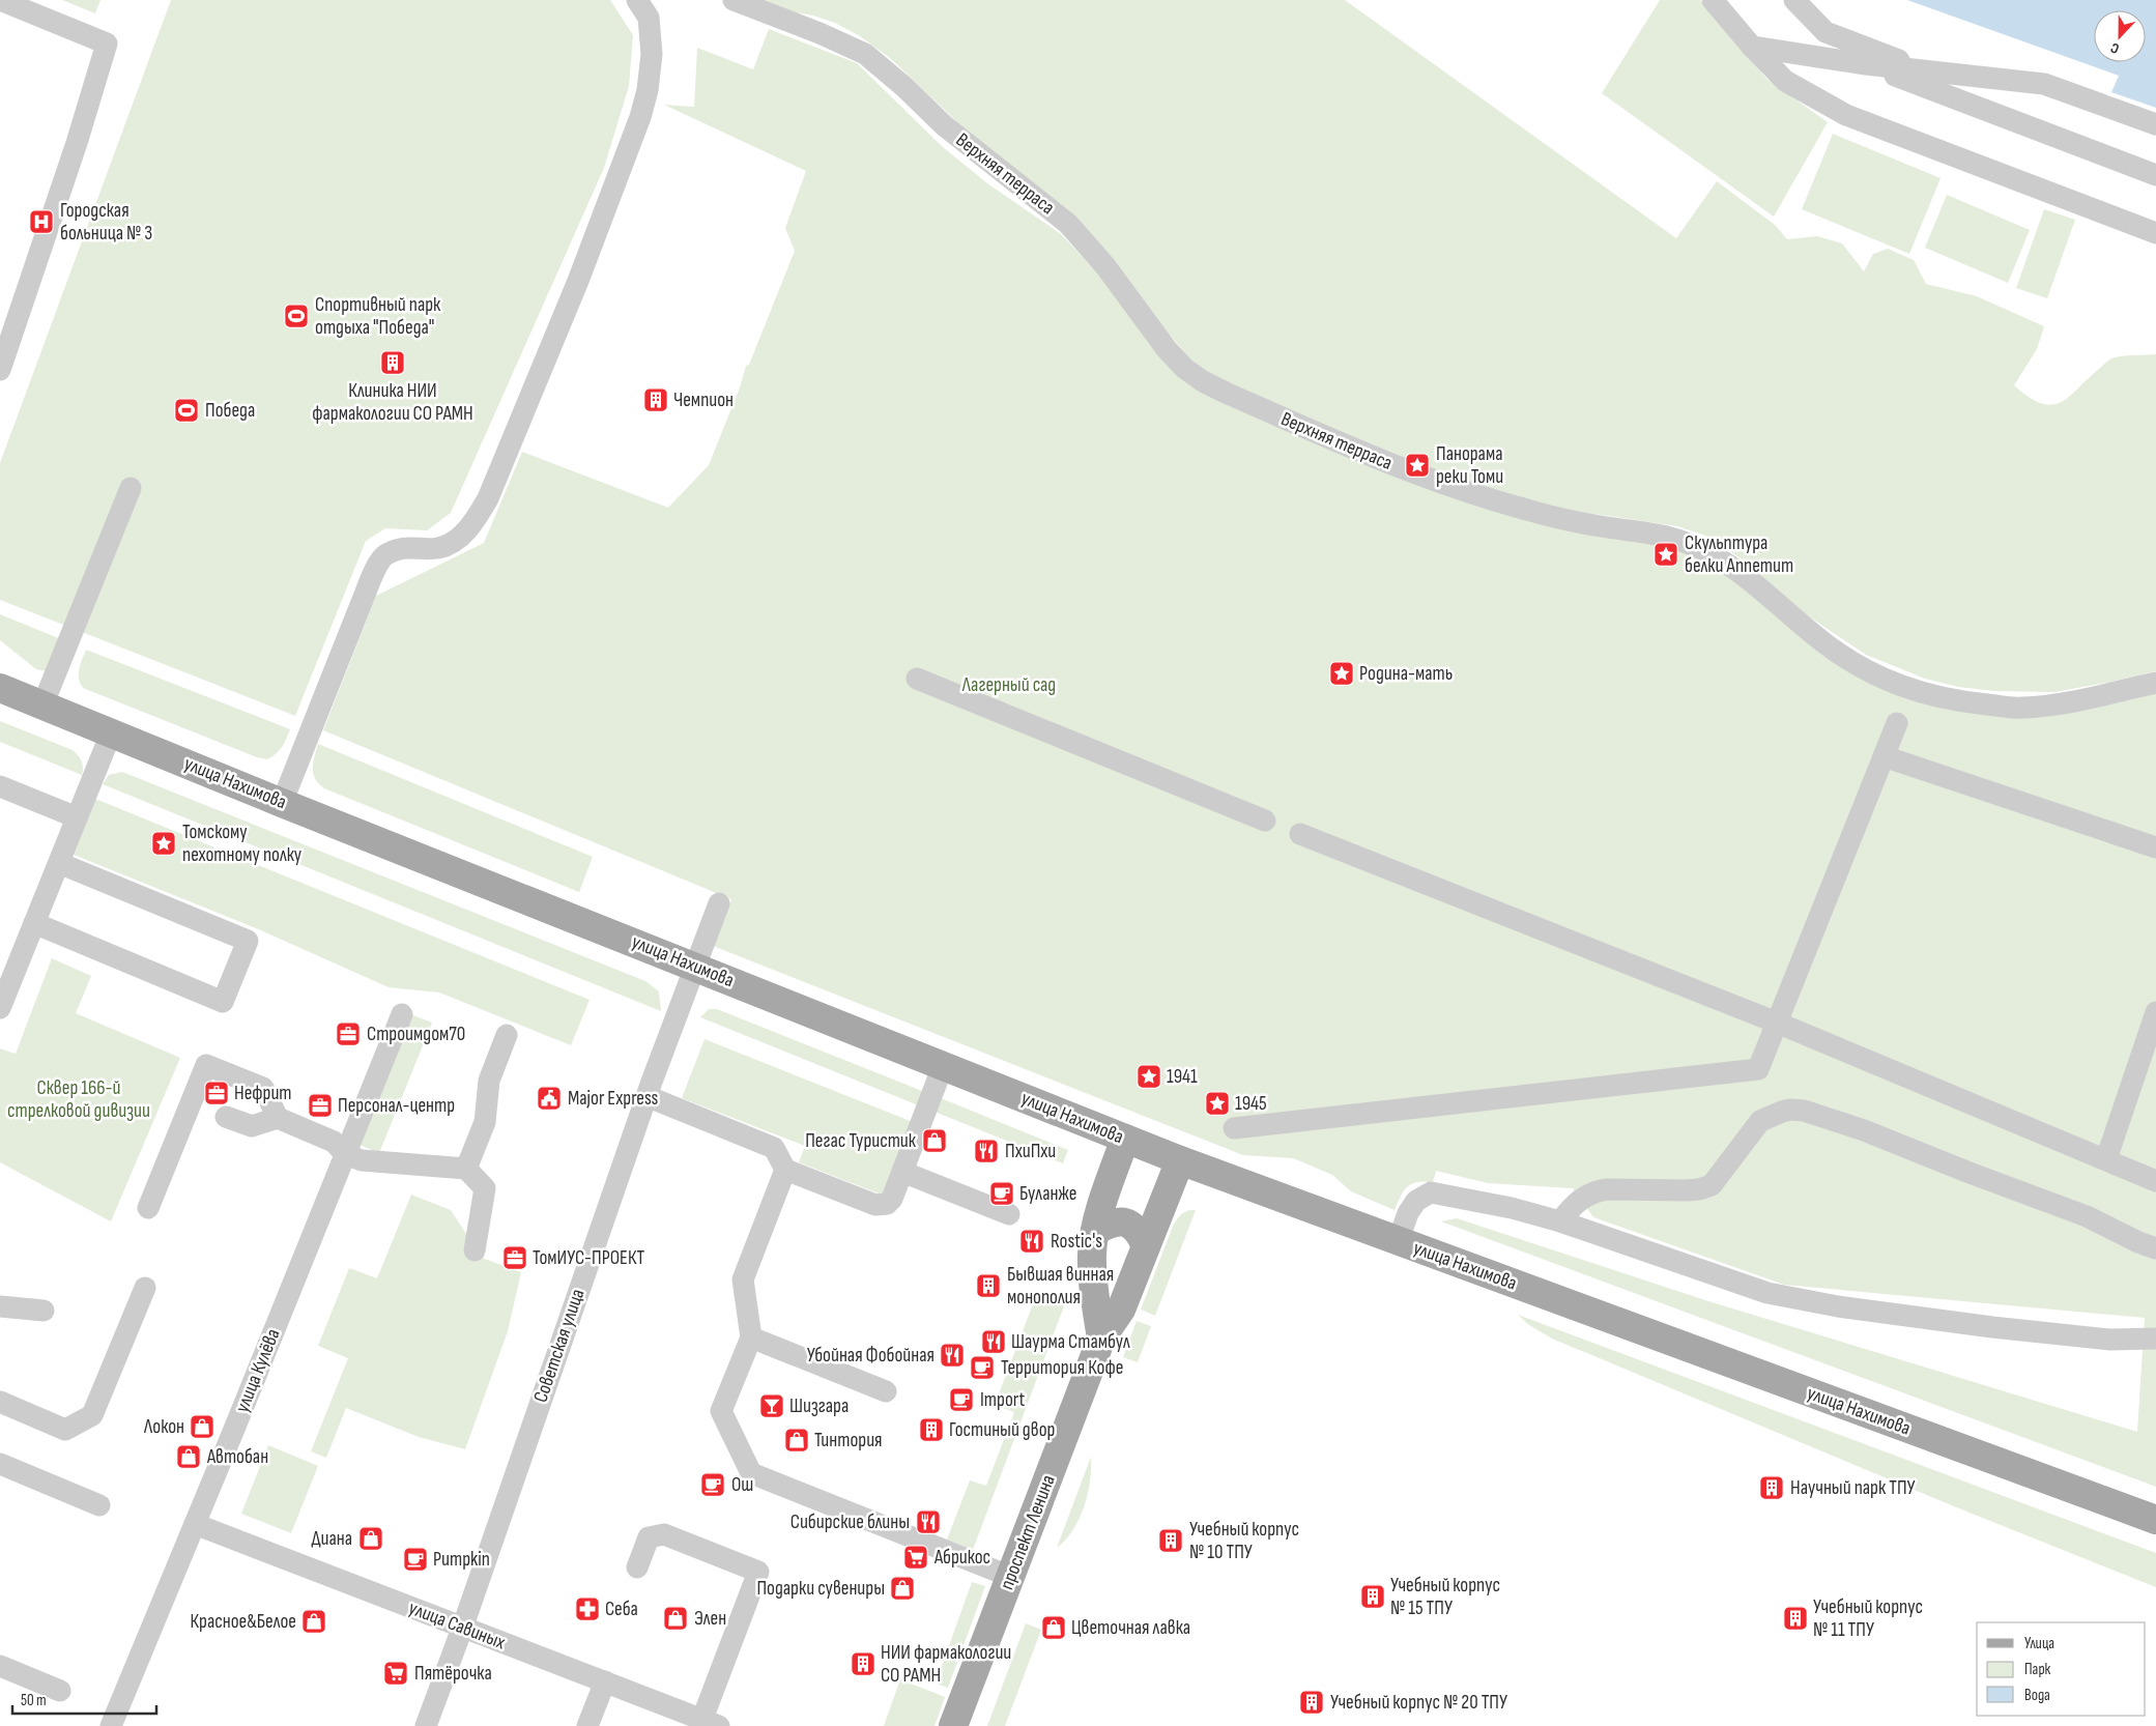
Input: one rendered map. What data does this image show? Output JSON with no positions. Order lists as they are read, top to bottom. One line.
{"streets":{"main road":["улица Нахимова","проспект Ленина"],"street":["Верхняя терраса","Советская улица","улица Кулёва","улица Савиных"]},"crossings":[["улица Нахимова","Советская улица"],["улица Нахимова","проспект Ленина"],["Советская улица","улица Савиных"],["улица Кулёва","улица Савиных"]],"parks":["Лагерный сад","Сквер 166-й стрелковой дивизии"],"places":{"hospital":["Городская больница № 3"],"sports":["Спортивный парк отдыха \"Победа\"","Победа"],"building":["Клиника НИИ фармакологии СО РАМН","Чемпион","Бывшая винная монополия","Гостиный двор","Научный парк ТПУ","Учебный корпус № 10 ТПУ","Учебный корпус № 15 ТПУ","Учебный корпус № 11 ТПУ","НИИ фармакологии СО РАМН","Учебный корпус № 20 ТПУ"],"place":["Панорама реки Томи","Скульптура белки Аппетит","Родина-мать","Томскому пехотному полку","1941","1945"],"office":["Строимдом70","Нефрит","Персонал-центр","ТомИУС-ПРОЕКТ"],"public building":["Major Express"],"shop":["Пегас Туристик","Локон","Тинтория","Автобан","Диана","Подарки сувениры","Элен","Красное&Белое","Цветочная лавка"],"restaurant":["ПхиПхи","Rostic's","Шаурма Стамбул","Убойная Фобойная","Сибирские блины"],"cafe":["Буланже","Территория Кофе","Import","Ош","Pumpkin"],"bar":["Шизгара"],"supermarket":["Абрикос","Пятёрочка"],"pharmacy":["Себа"]},"legend":["Улица","Парк","Вода"],"scale_bar":"50 m","north":"bottom"}
